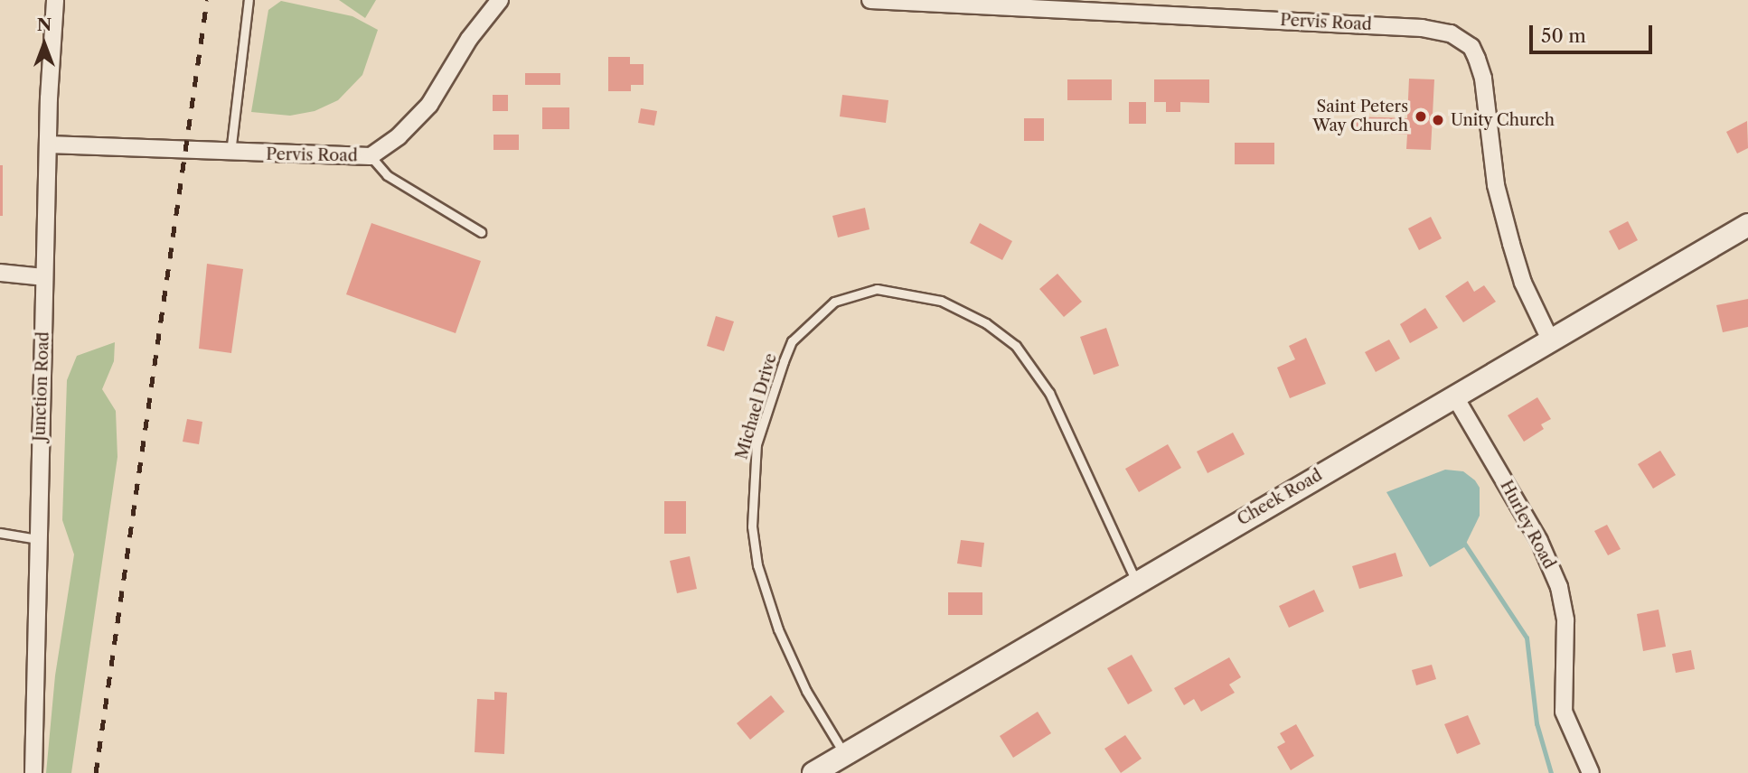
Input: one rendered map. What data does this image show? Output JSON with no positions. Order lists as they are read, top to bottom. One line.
{"streets":{"street":["Pervis Road","Junction Road","Cheek Road","Hurley Road"],"lane":["Michael Drive"]},"crossings":[["Pervis Road","Junction Road"],["Pervis Road","Cheek Road"],["Michael Drive","Cheek Road"],["Cheek Road","Hurley Road"]],"places":["Saint Peters Way Church","Unity Church"],"scale_bar":"50 m","north":"top"}
